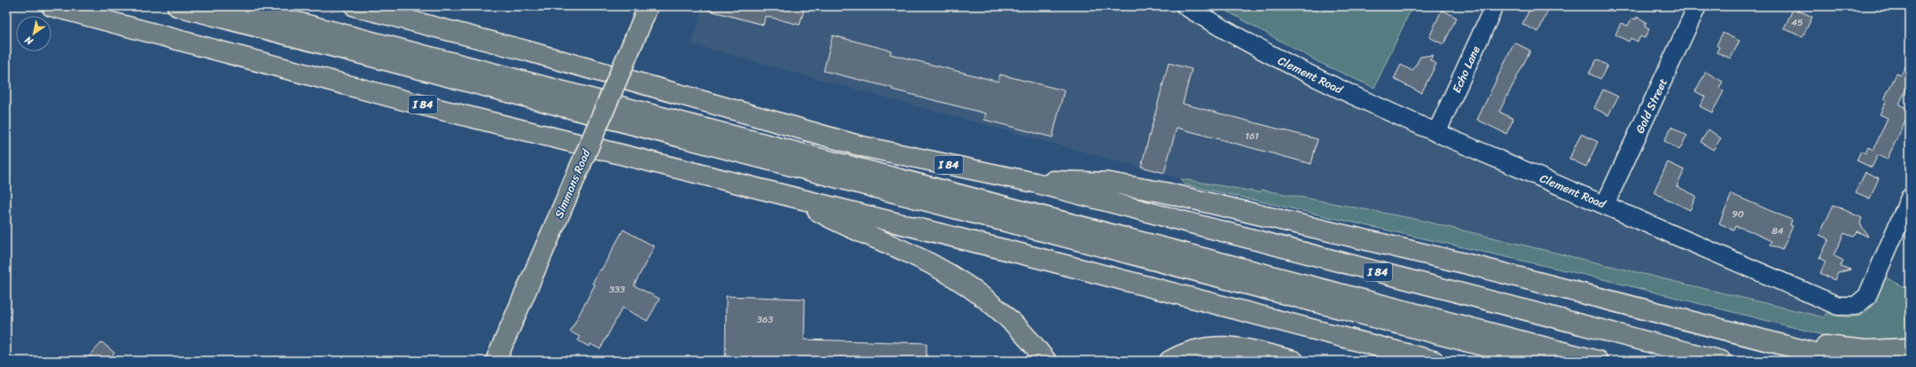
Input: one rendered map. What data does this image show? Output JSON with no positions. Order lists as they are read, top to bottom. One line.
{"streets":{"main road":["I 84","Simmons Road"],"street":["Echo Lane","Clement Road","Gold Street"]},"crossings":[["Echo Lane","Clement Road"],["Clement Road","Gold Street"]],"house_numbers":["45","161","90","84","333","363"],"north":"bottom left"}
